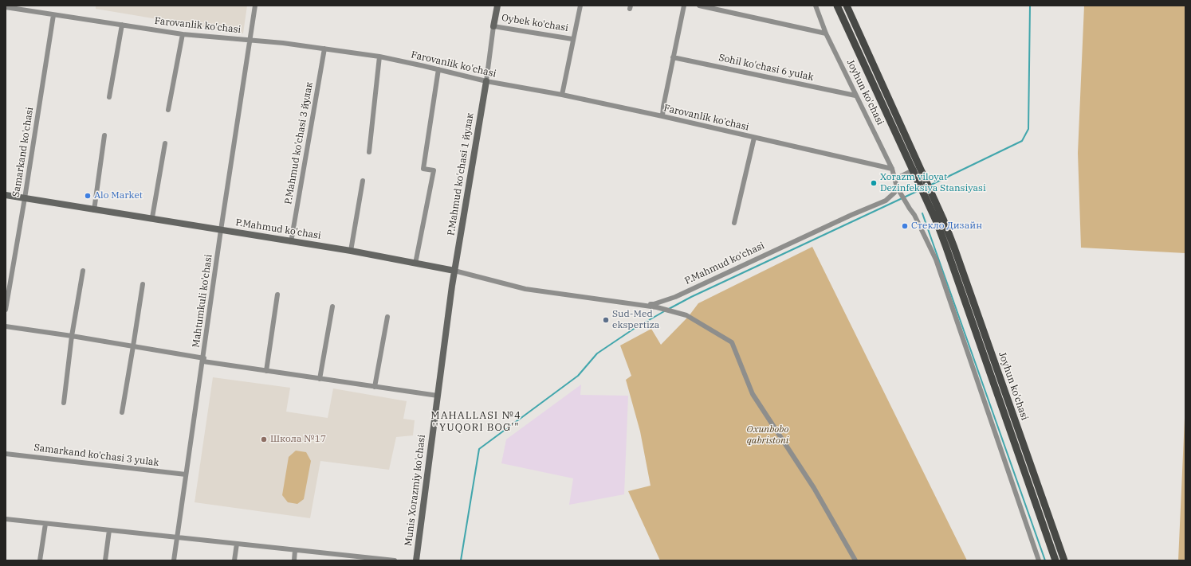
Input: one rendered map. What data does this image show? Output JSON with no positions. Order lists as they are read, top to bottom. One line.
{"streets":{"main road":["Joyhun ko'chasi"],"street":["Oybek ko'chasi","Farovanlik ko'chasi","Sohil ko'chasi 6 yulak","P.Mahmud ko'chasi 3 йулак","Samarkand ko'chasi","P.Mahmud ko'chasi 1 йулак","P.Mahmud ko'chasi","Mahtumkuli ko'chasi","Samarkand ko'chasi 3 yulak","Munis Xorazmiy ko'chasi"]},"crossings":[["Oybek ko'chasi","Farovanlik ko'chasi"],["Oybek ko'chasi","P.Mahmud ko'chasi 1 йулак"],["Farovanlik ko'chasi","Joyhun ko'chasi"],["Farovanlik ko'chasi","P.Mahmud ko'chasi 3 йулак"],["Farovanlik ko'chasi","Samarkand ko'chasi"],["Farovanlik ko'chasi","P.Mahmud ko'chasi 1 йулак"],["Farovanlik ko'chasi","Mahtumkuli ko'chasi"],["Sohil ko'chasi 6 yulak","Joyhun ko'chasi"],["Joyhun ko'chasi","P.Mahmud ko'chasi"],["P.Mahmud ko'chasi 3 йулак","P.Mahmud ko'chasi"],["Samarkand ko'chasi","P.Mahmud ko'chasi"],["P.Mahmud ko'chasi 1 йулак","P.Mahmud ko'chasi"],["P.Mahmud ko'chasi 1 йулак","Munis Xorazmiy ko'chasi"],["P.Mahmud ko'chasi","Mahtumkuli ko'chasi"],["P.Mahmud ko'chasi","Munis Xorazmiy ko'chasi"],["Mahtumkuli ko'chasi","Samarkand ko'chasi 3 yulak"]],"districts":["MAHALLASI №4 ''YUQORI BOG'\""],"parks":["Oxunbobo qabristoni"],"places":["Xorazm viloyat Dezinfeksiya Stansiyasi","Alo Market","Стекло Дизайн","Sud-Med ekspertiza","Школа №17"]}
